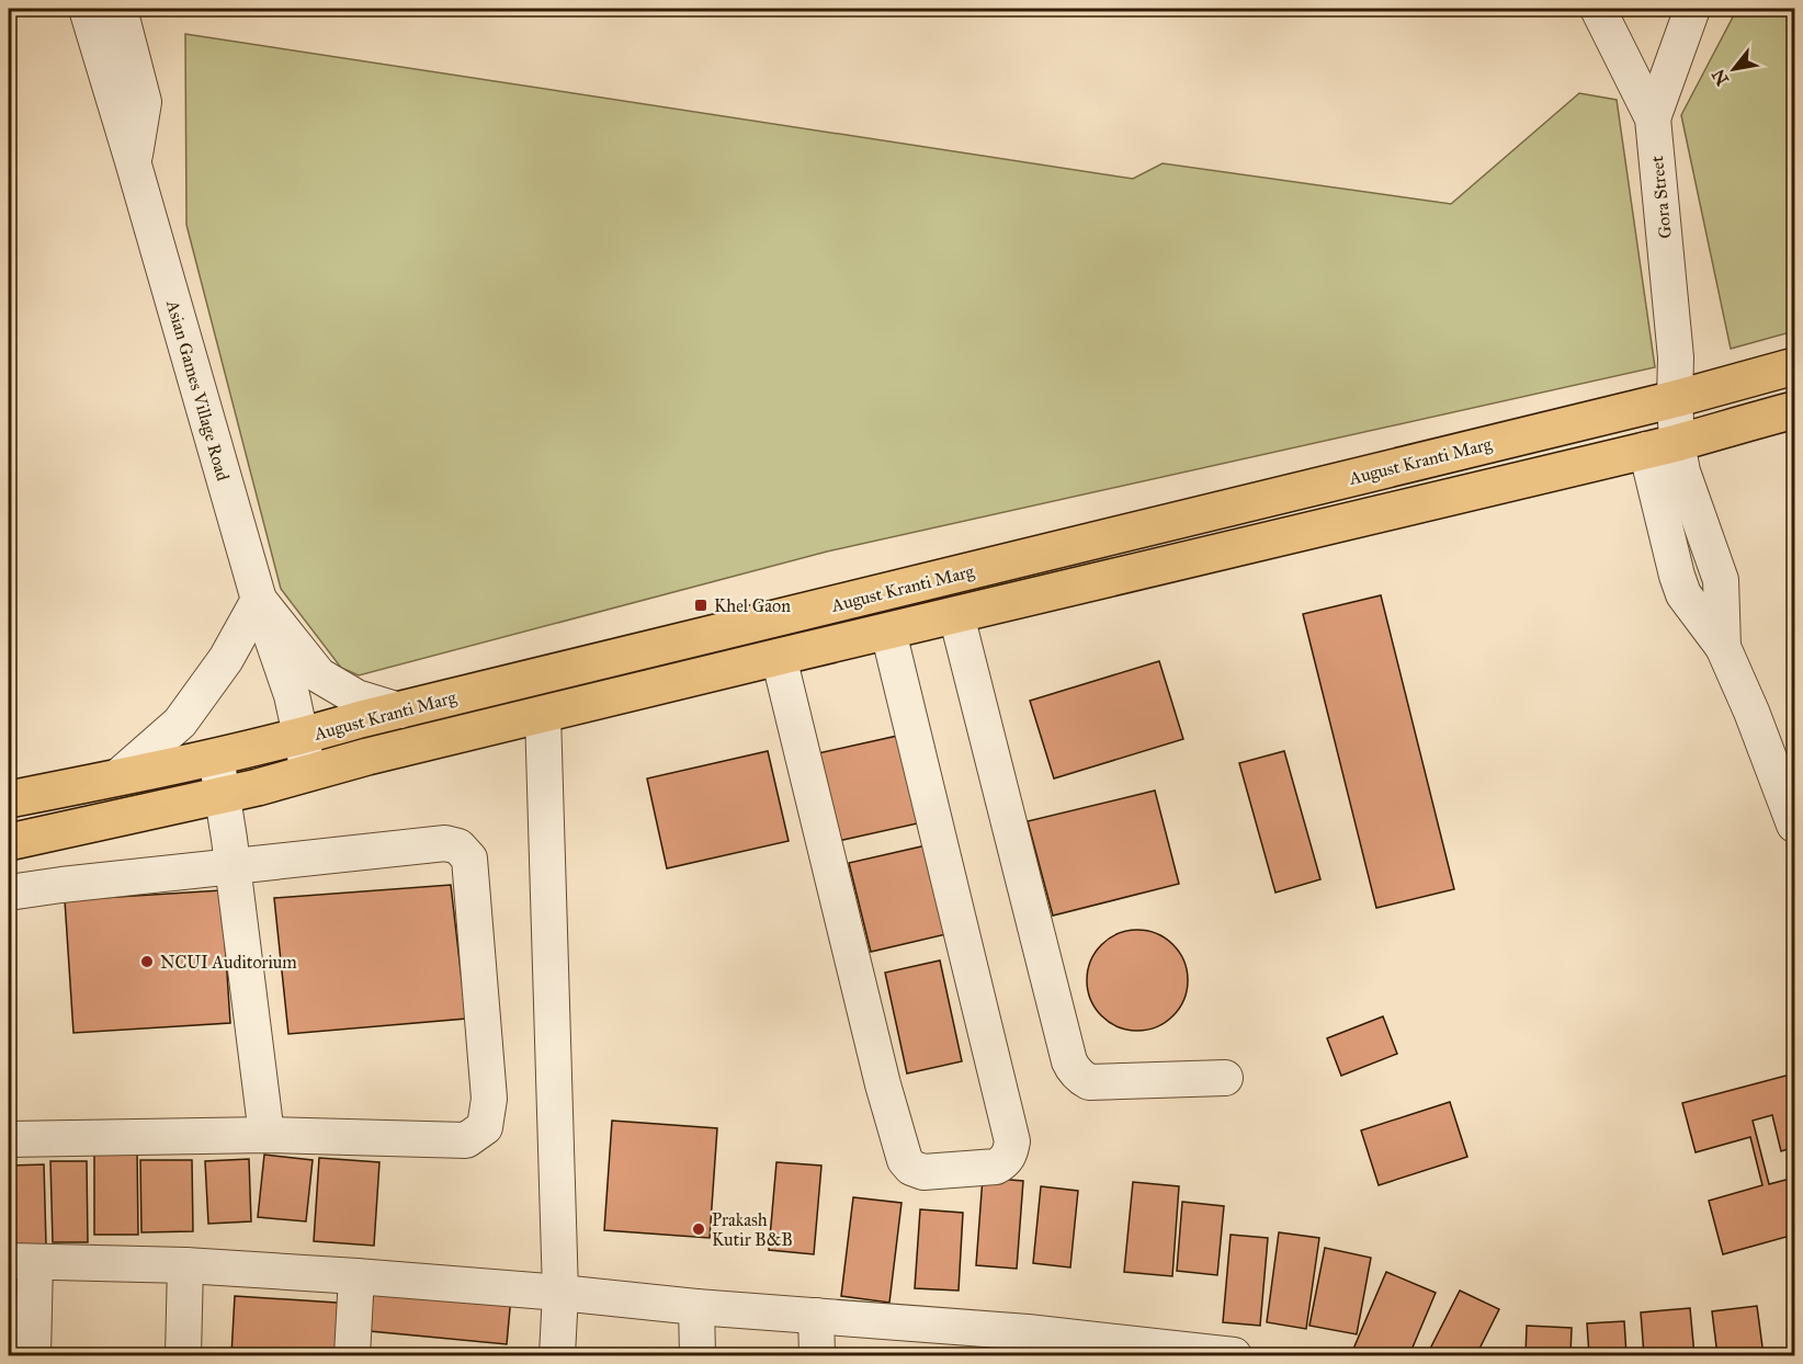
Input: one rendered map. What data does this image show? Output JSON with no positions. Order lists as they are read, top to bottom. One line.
{"streets":{"main road":["August Kranti Marg"],"street":["Gora Street","Asian Games Village Road"]},"crossings":[["Gora Street","August Kranti Marg"],["Asian Games Village Road","August Kranti Marg"]],"places":{"transit":["Khel Gaon"],"other":["NCUI Auditorium","Prakash Kutir B&B"]},"north":"bottom left"}
